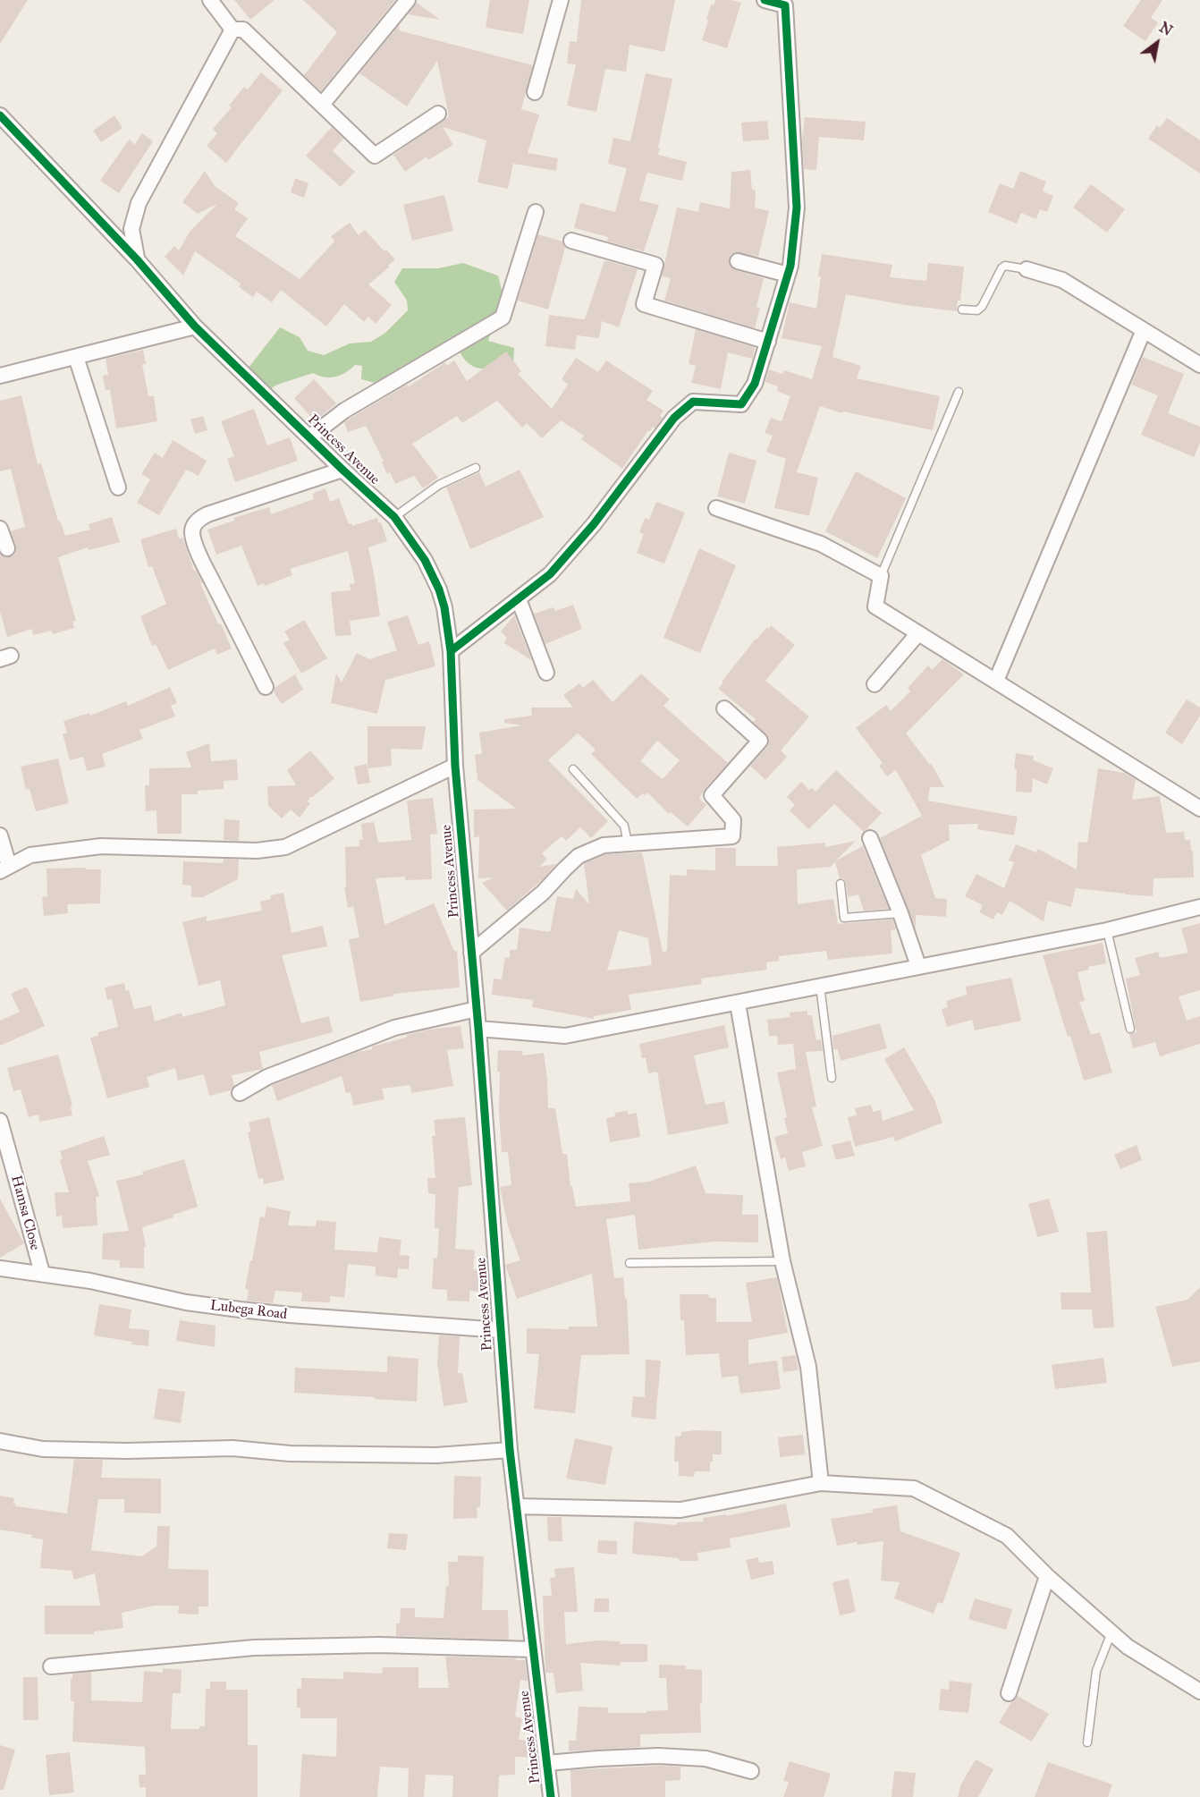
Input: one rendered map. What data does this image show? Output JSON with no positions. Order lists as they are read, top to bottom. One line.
{"streets":{"street":["Princess Avenue","Hamsa Close","Lubega Road"]},"crossings":[["Princess Avenue","Lubega Road"],["Hamsa Close","Lubega Road"]],"north":"top right"}
